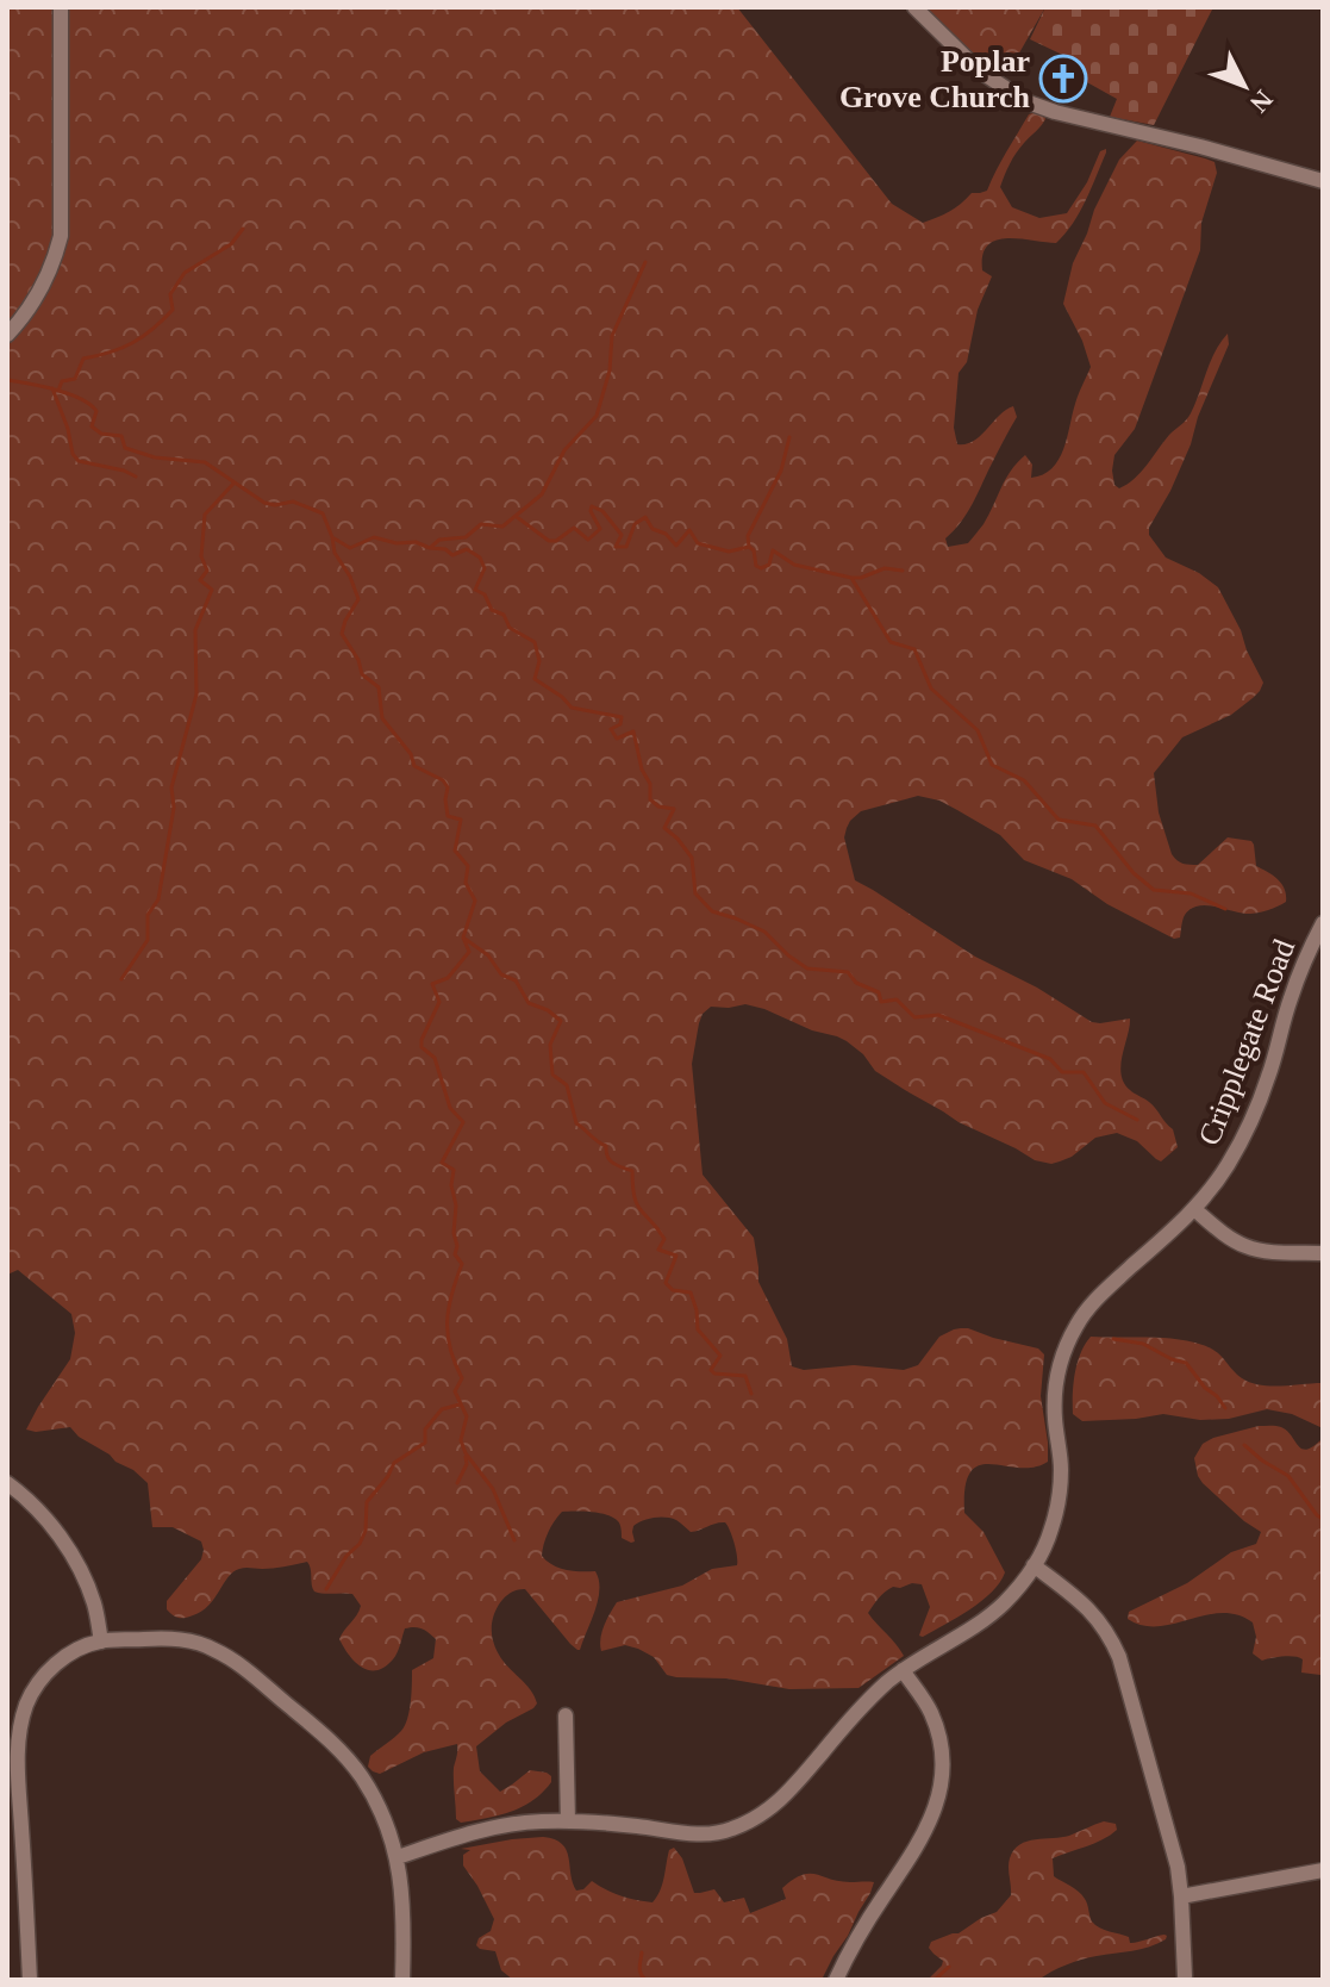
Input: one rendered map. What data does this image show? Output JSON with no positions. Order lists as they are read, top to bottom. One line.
{"streets":{"street":["Cripplegate Road"]},"places":{"church":["Poplar Grove Church"]},"north":"bottom right"}
